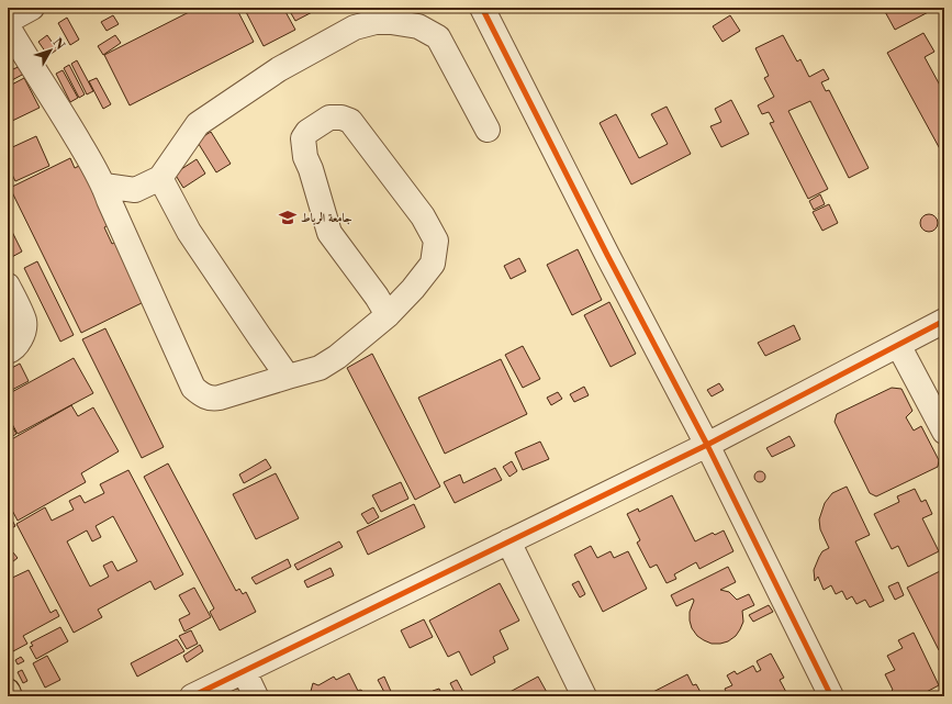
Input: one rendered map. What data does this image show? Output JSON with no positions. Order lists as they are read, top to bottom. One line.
{"places":{"school or university":["جامعة الرباط"]},"north":"top right"}
